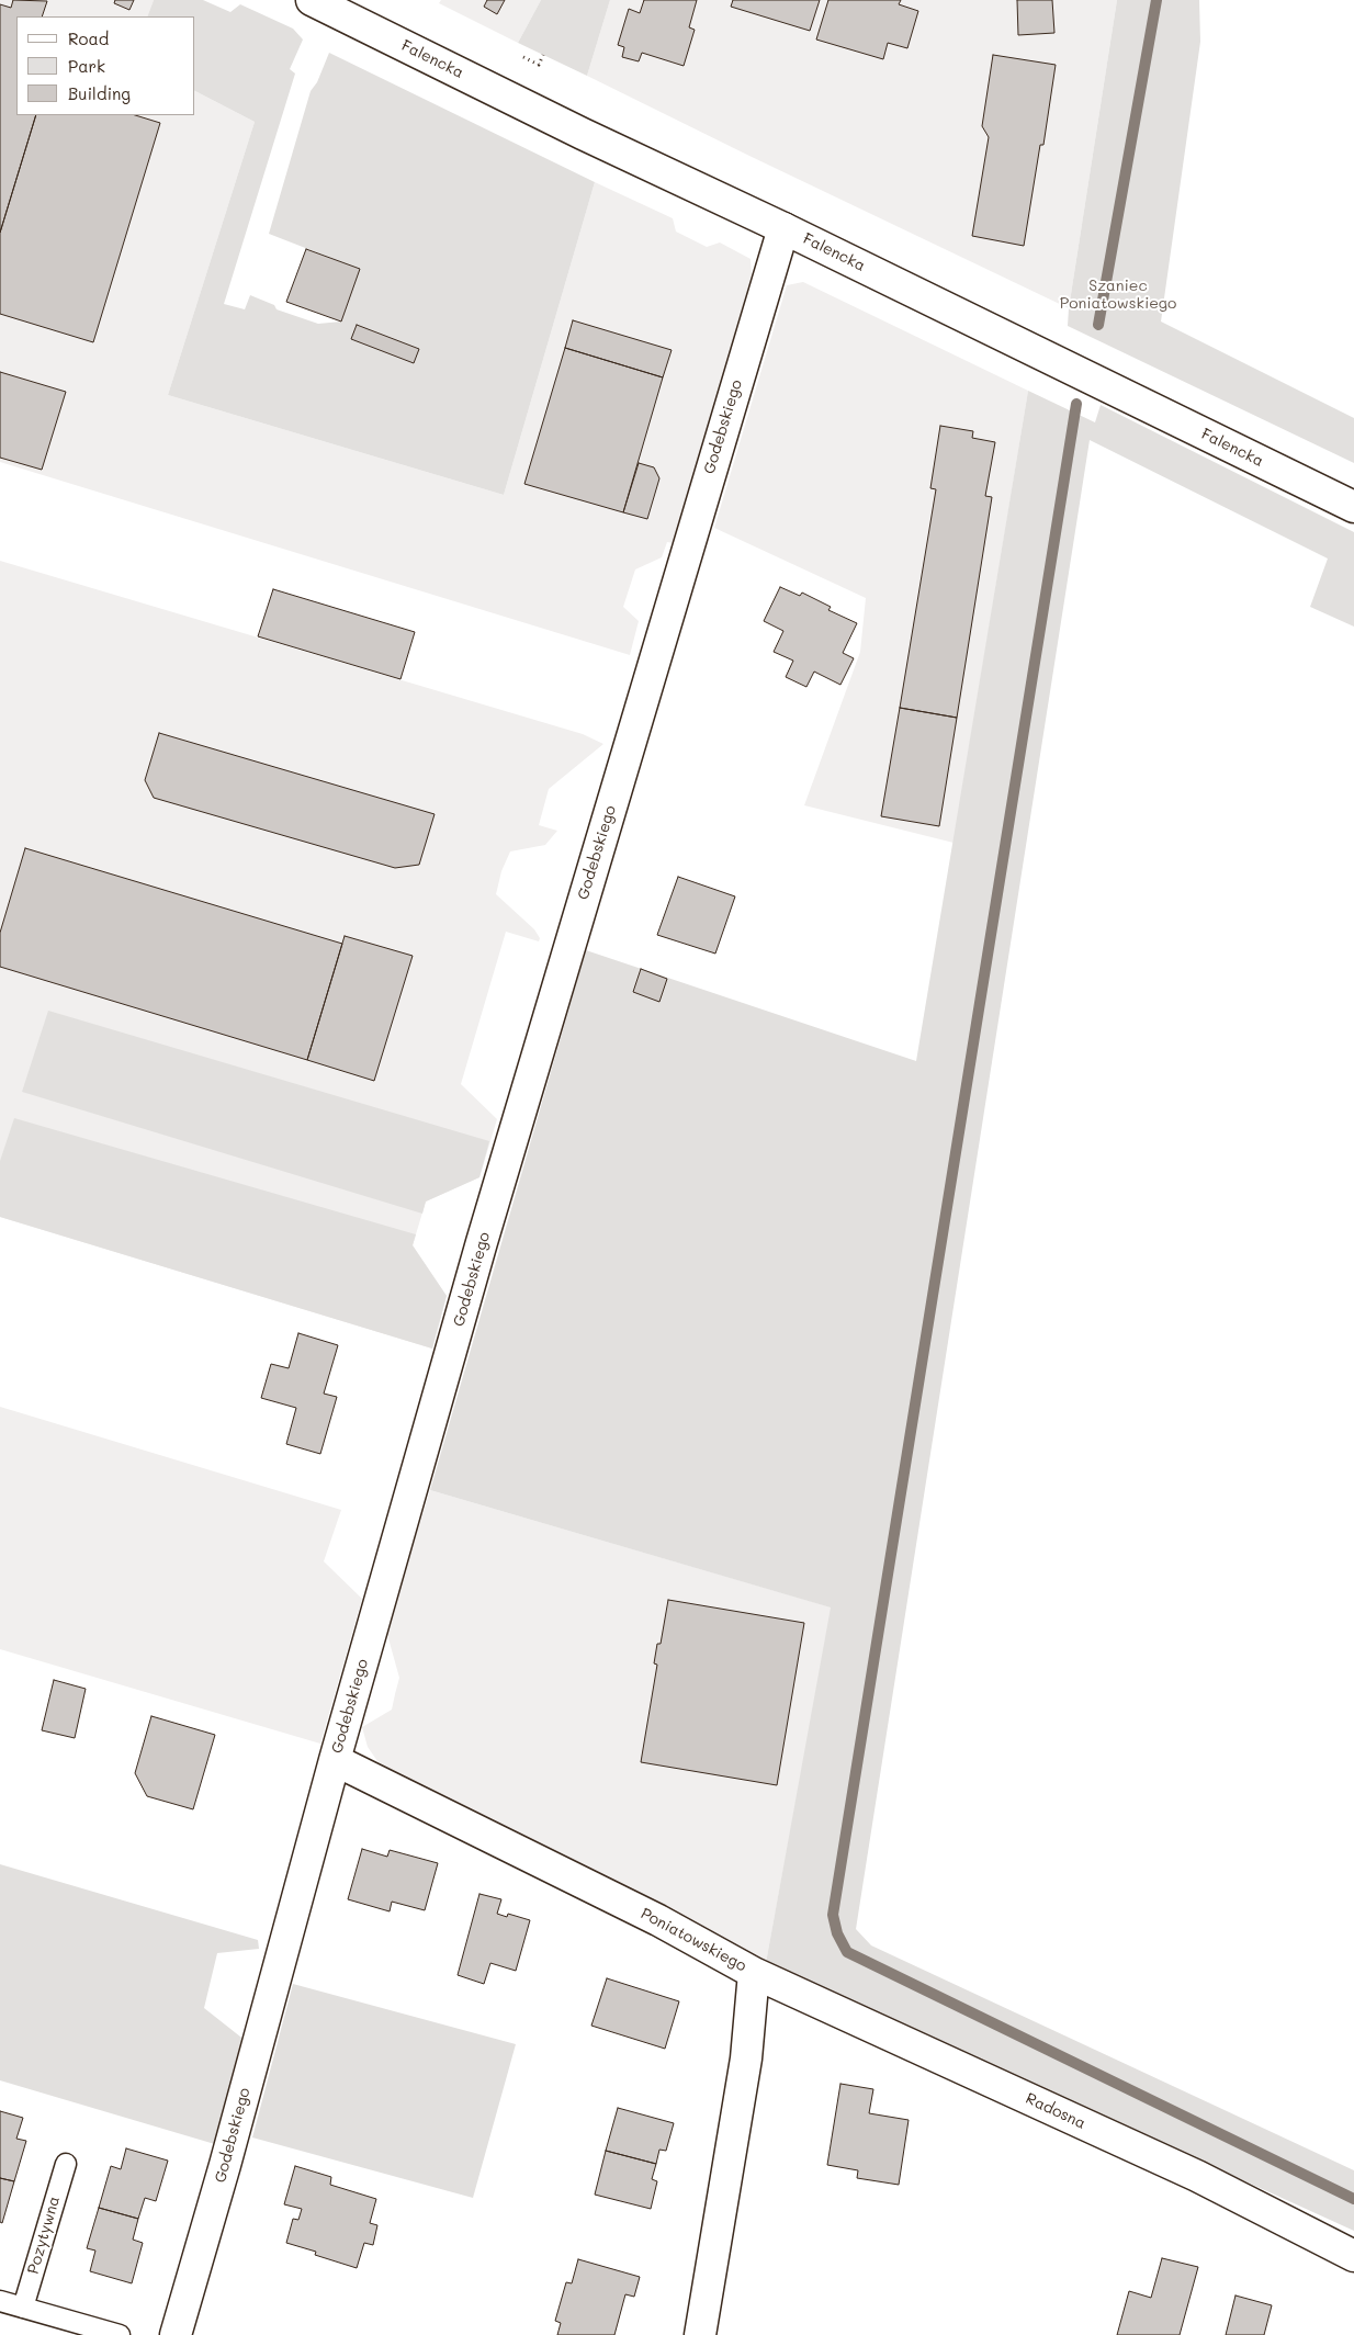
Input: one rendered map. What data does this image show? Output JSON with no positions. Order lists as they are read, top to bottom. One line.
{"streets":{"street":["Falencka","Godebskiego","Poniatowskiego","Radosna"],"lane":["Pozytywna"]},"crossings":[["Falencka","Godebskiego"],["Godebskiego","Poniatowskiego"],["Poniatowskiego","Radosna"]],"parks":["Szaniec Poniatowskiego"],"legend":["Road","Park","Building"]}
